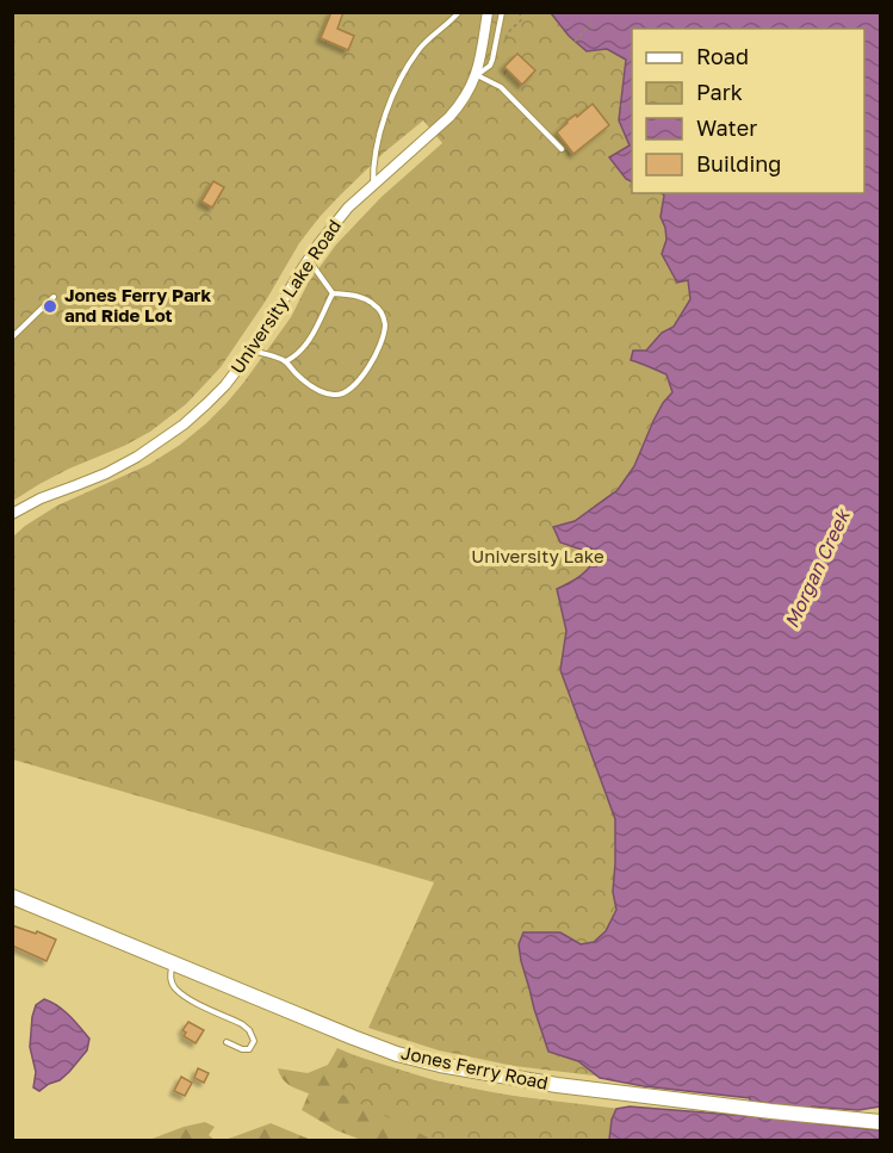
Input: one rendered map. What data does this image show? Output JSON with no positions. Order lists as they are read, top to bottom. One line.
{"streets":{"street":["University Lake Road","Jones Ferry Road"]},"water":["Morgan Creek"],"parks":["University Lake"],"places":["Jones Ferry Park and Ride Lot"],"legend":["Road","Park","Water","Building"]}
